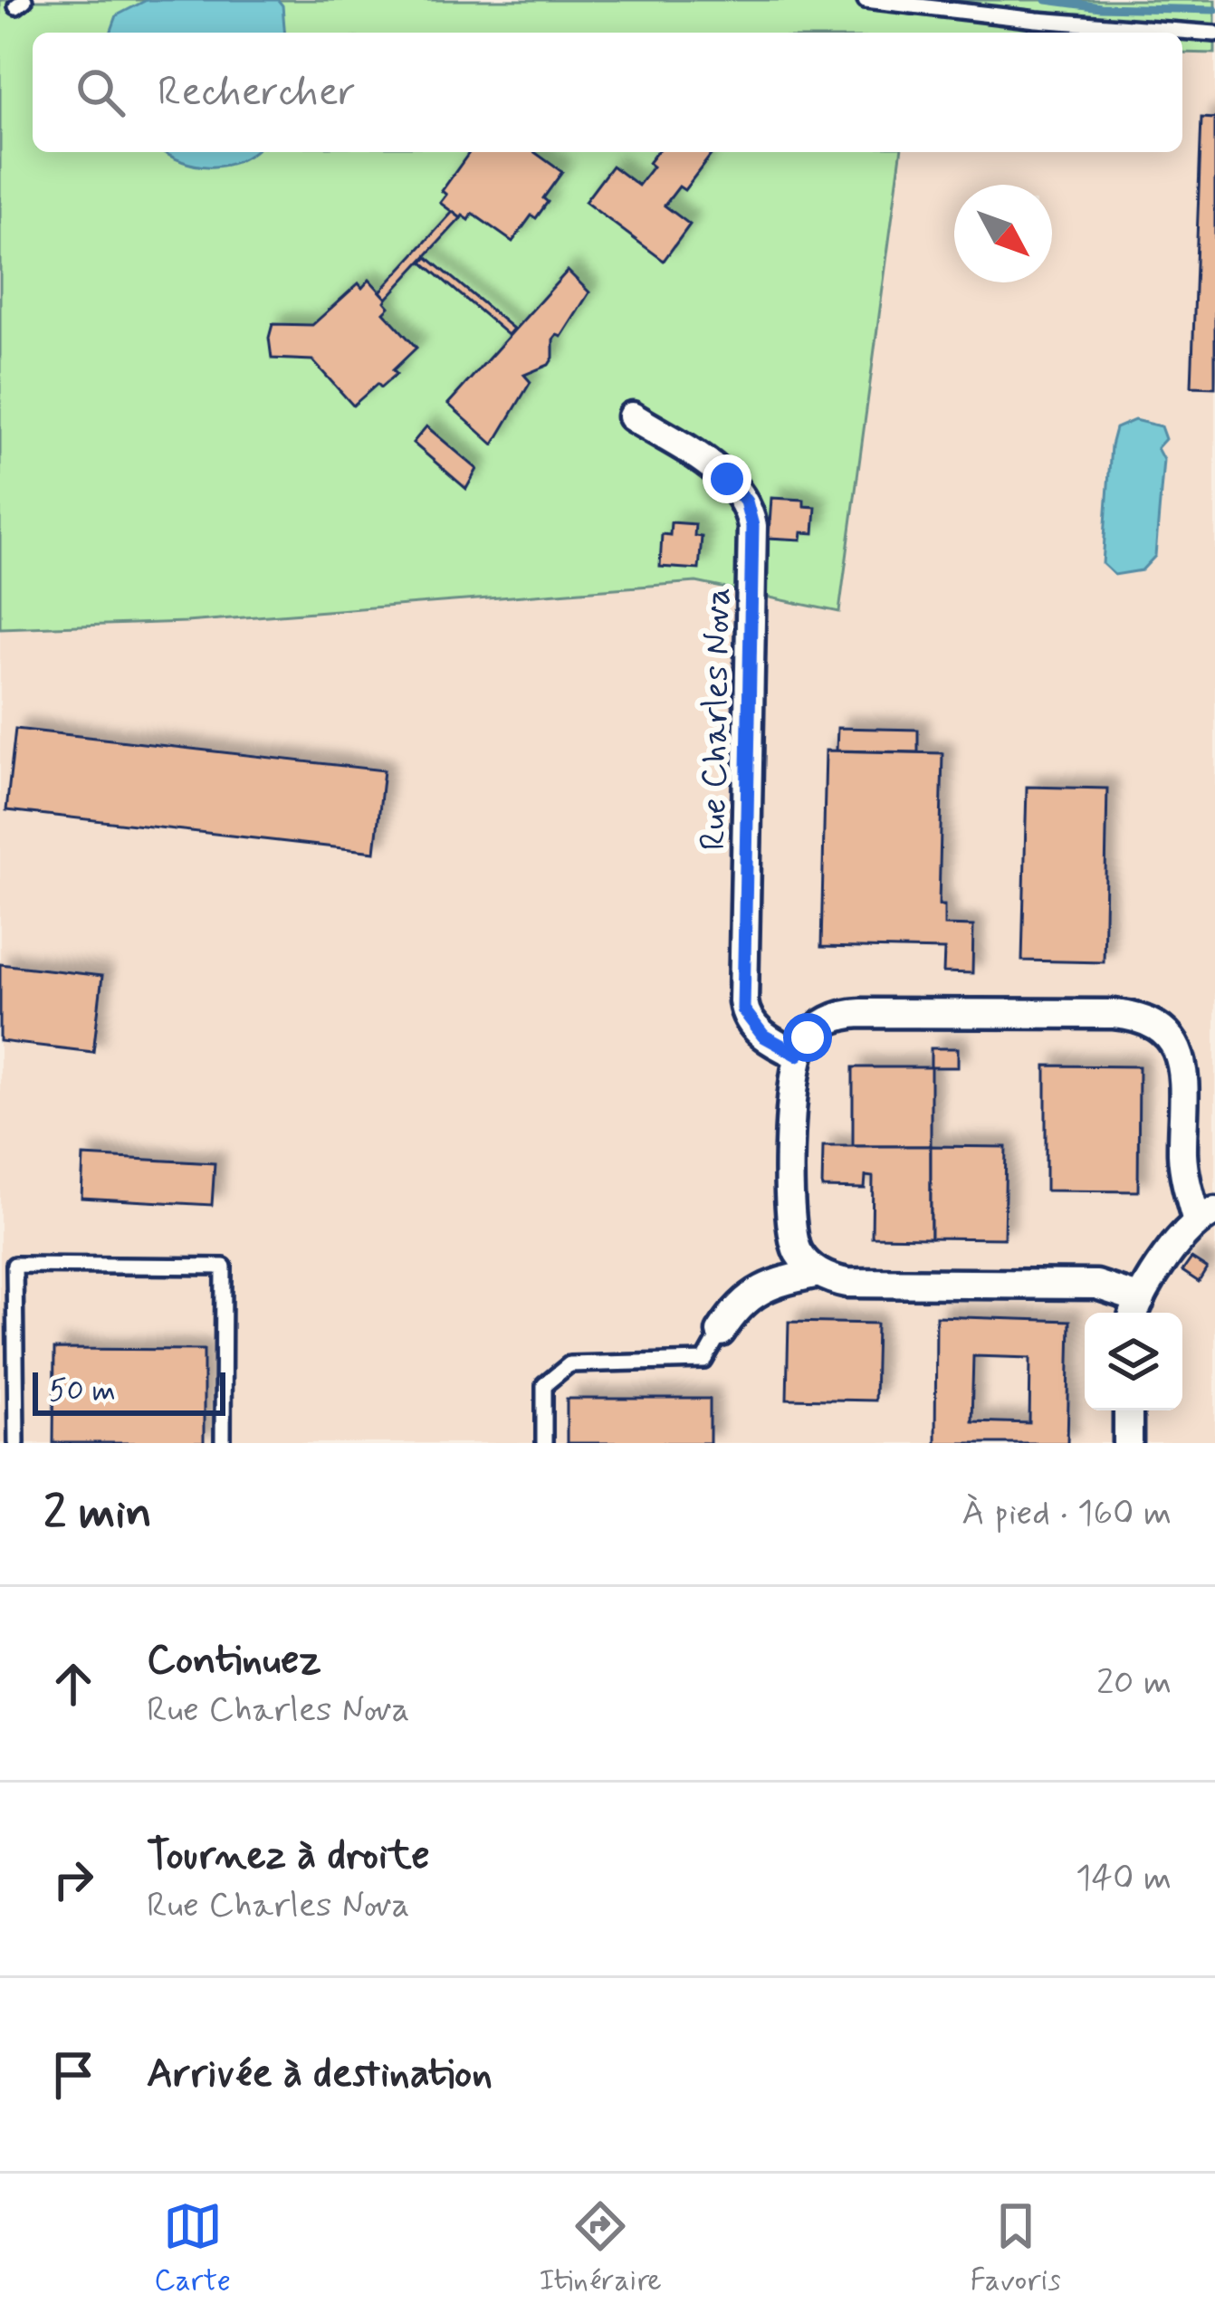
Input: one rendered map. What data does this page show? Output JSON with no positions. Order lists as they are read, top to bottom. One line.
{"streets":{"street":["Rue Charles Nova"]},"scale_bar":"50 m","north":"bottom right","page":{"search":"Rechercher","scale":"50 m","heading":["2 min","À pied · 160 m"],"list":[["Continuez","Rue Charles Nova","20 m"],["Tournez à droite","Rue Charles Nova","140 m"],"Arrivée à destination"],"nav":["Carte","Itinéraire","Favoris"]}}
